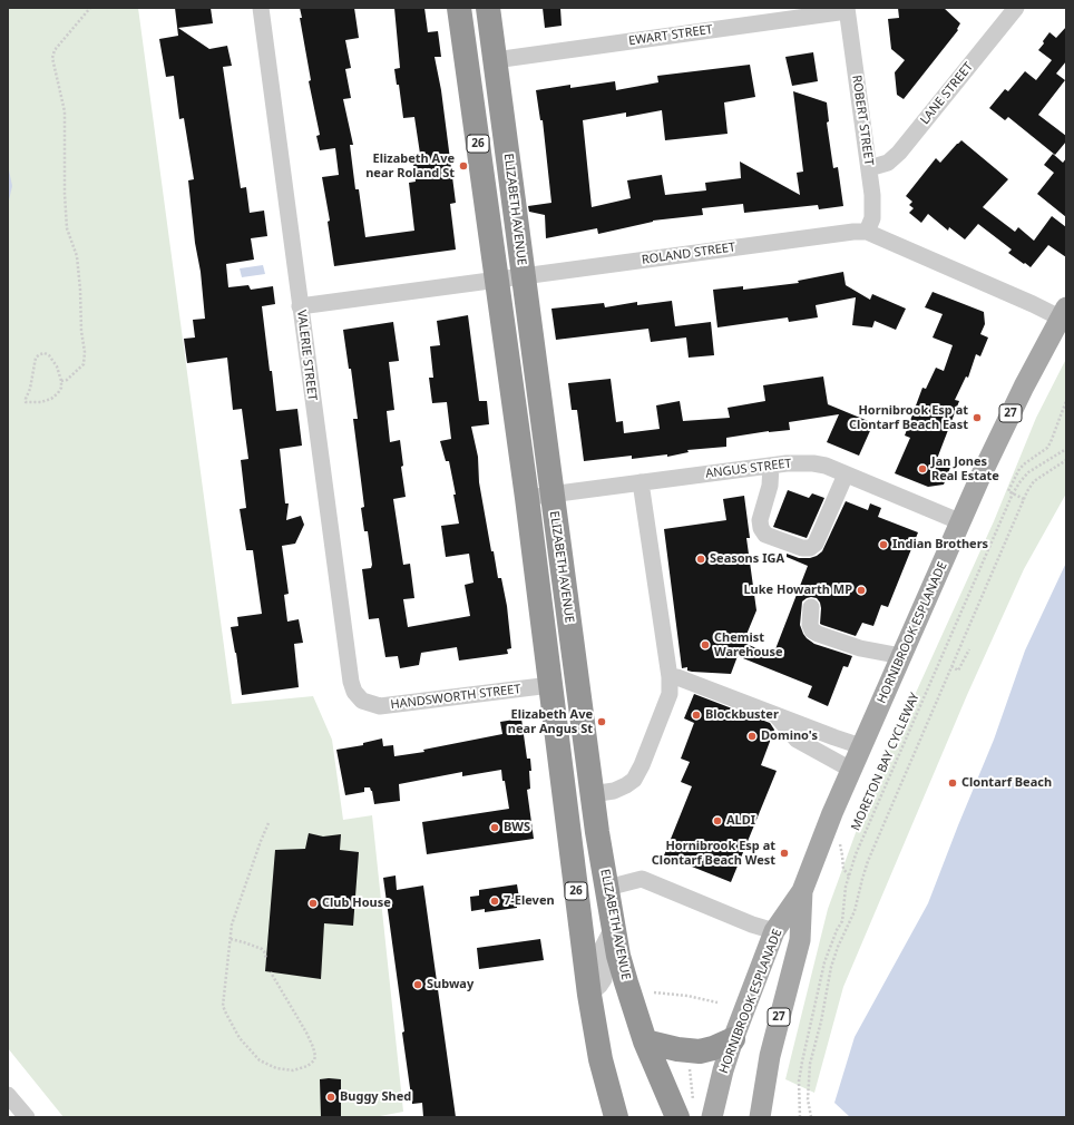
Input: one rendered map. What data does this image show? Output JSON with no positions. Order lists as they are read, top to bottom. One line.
{"streets":{"highway":["26","ELIZABETH AVENUE"],"main road":["27","HORNIBROOK ESPLANADE"],"street":["EWART STREET","LANE STREET","ROBERT STREET","ROLAND STREET","VALERIE STREET","ANGUS STREET","HANDSWORTH STREET"],"path":["MORETON BAY CYCLEWAY"]},"crossings":[["EWART STREET","ROBERT STREET"],["EWART STREET","ELIZABETH AVENUE"],["LANE STREET","ROBERT STREET"],["ROBERT STREET","ROLAND STREET"],["ELIZABETH AVENUE","ROLAND STREET"],["ELIZABETH AVENUE","ANGUS STREET"],["ELIZABETH AVENUE","HANDSWORTH STREET"],["ROLAND STREET","VALERIE STREET"],["ROLAND STREET","HORNIBROOK ESPLANADE"],["VALERIE STREET","HANDSWORTH STREET"],["ANGUS STREET","HORNIBROOK ESPLANADE"]],"places":["Elizabeth Ave near Roland St","Hornibrook Esp at Clontarf Beach East","Jan Jones Real Estate","Indian Brothers","Seasons IGA","Luke Howarth MP","Chemist Warehouse","Blockbuster","Elizabeth Ave near Angus St","Domino's","Clontarf Beach","ALDI","BWS","Hornibrook Esp at Clontarf Beach West","7-Eleven","Club House","Subway","Buggy Shed"]}
